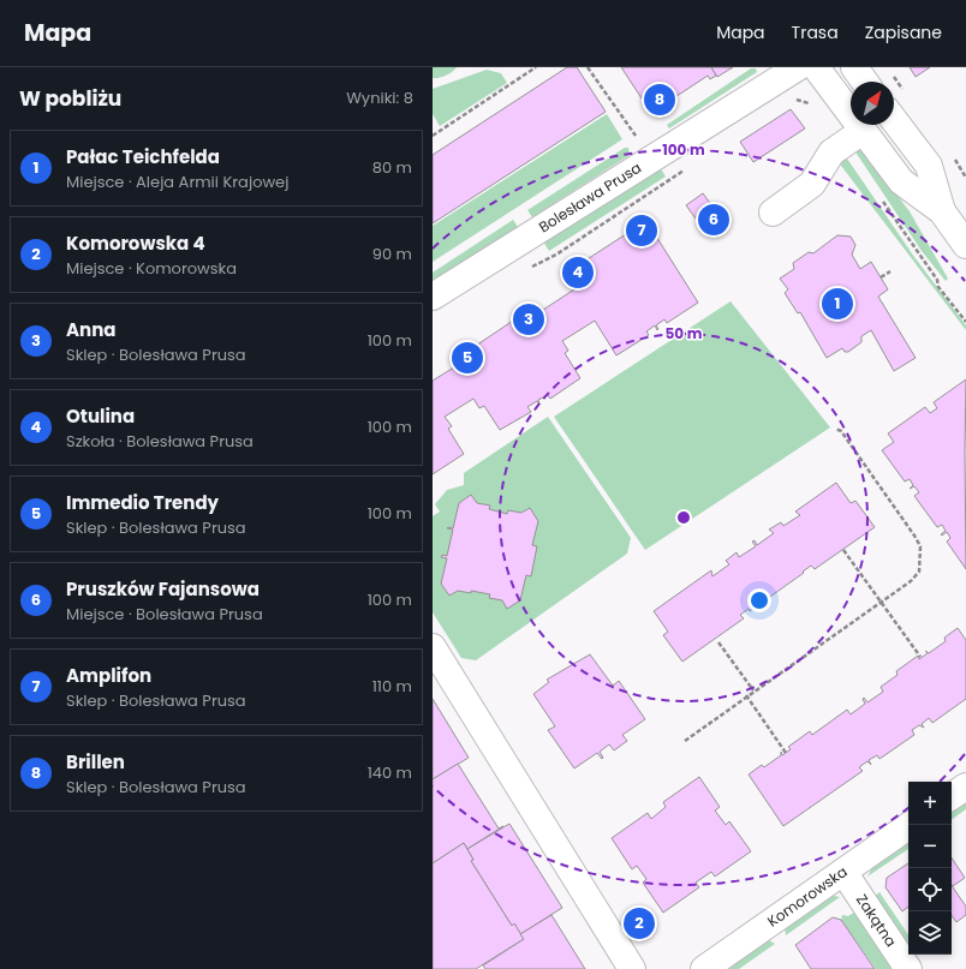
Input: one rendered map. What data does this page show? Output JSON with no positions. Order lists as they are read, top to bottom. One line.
{"streets":{"street":["Bolesława Prusa","Komorowska","Zakątna"]},"crossings":[["Komorowska","Zakątna"]],"north":"top right","page":{"header":"Mapa","nav":["Mapa","Trasa","Zapisane"],"heading":["W pobliżu","Wyniki: 8"],"pins":["8","6","7","4","1","3","5","2"],"list":[{"mark":"1","name":"Pałac Teichfelda","note":"Miejsce · Aleja Armii Krajowej","value":"80 m"},{"mark":"2","name":"Komorowska 4","note":"Miejsce · Komorowska","value":"90 m"},{"mark":"3","name":"Anna","note":"Sklep · Bolesława Prusa","value":"100 m"},{"mark":"4","name":"Otulina","note":"Szkoła · Bolesława Prusa","value":"100 m"},{"mark":"5","name":"Immedio Trendy","note":"Sklep · Bolesława Prusa","value":"100 m"},{"mark":"6","name":"Pruszków Fajansowa","note":"Miejsce · Bolesława Prusa","value":"100 m"},{"mark":"7","name":"Amplifon","note":"Sklep · Bolesława Prusa","value":"110 m"},{"mark":"8","name":"Brillen","note":"Sklep · Bolesława Prusa","value":"140 m"}],"map_buttons":["+","−"]},"rings":["100 m","50 m"]}
